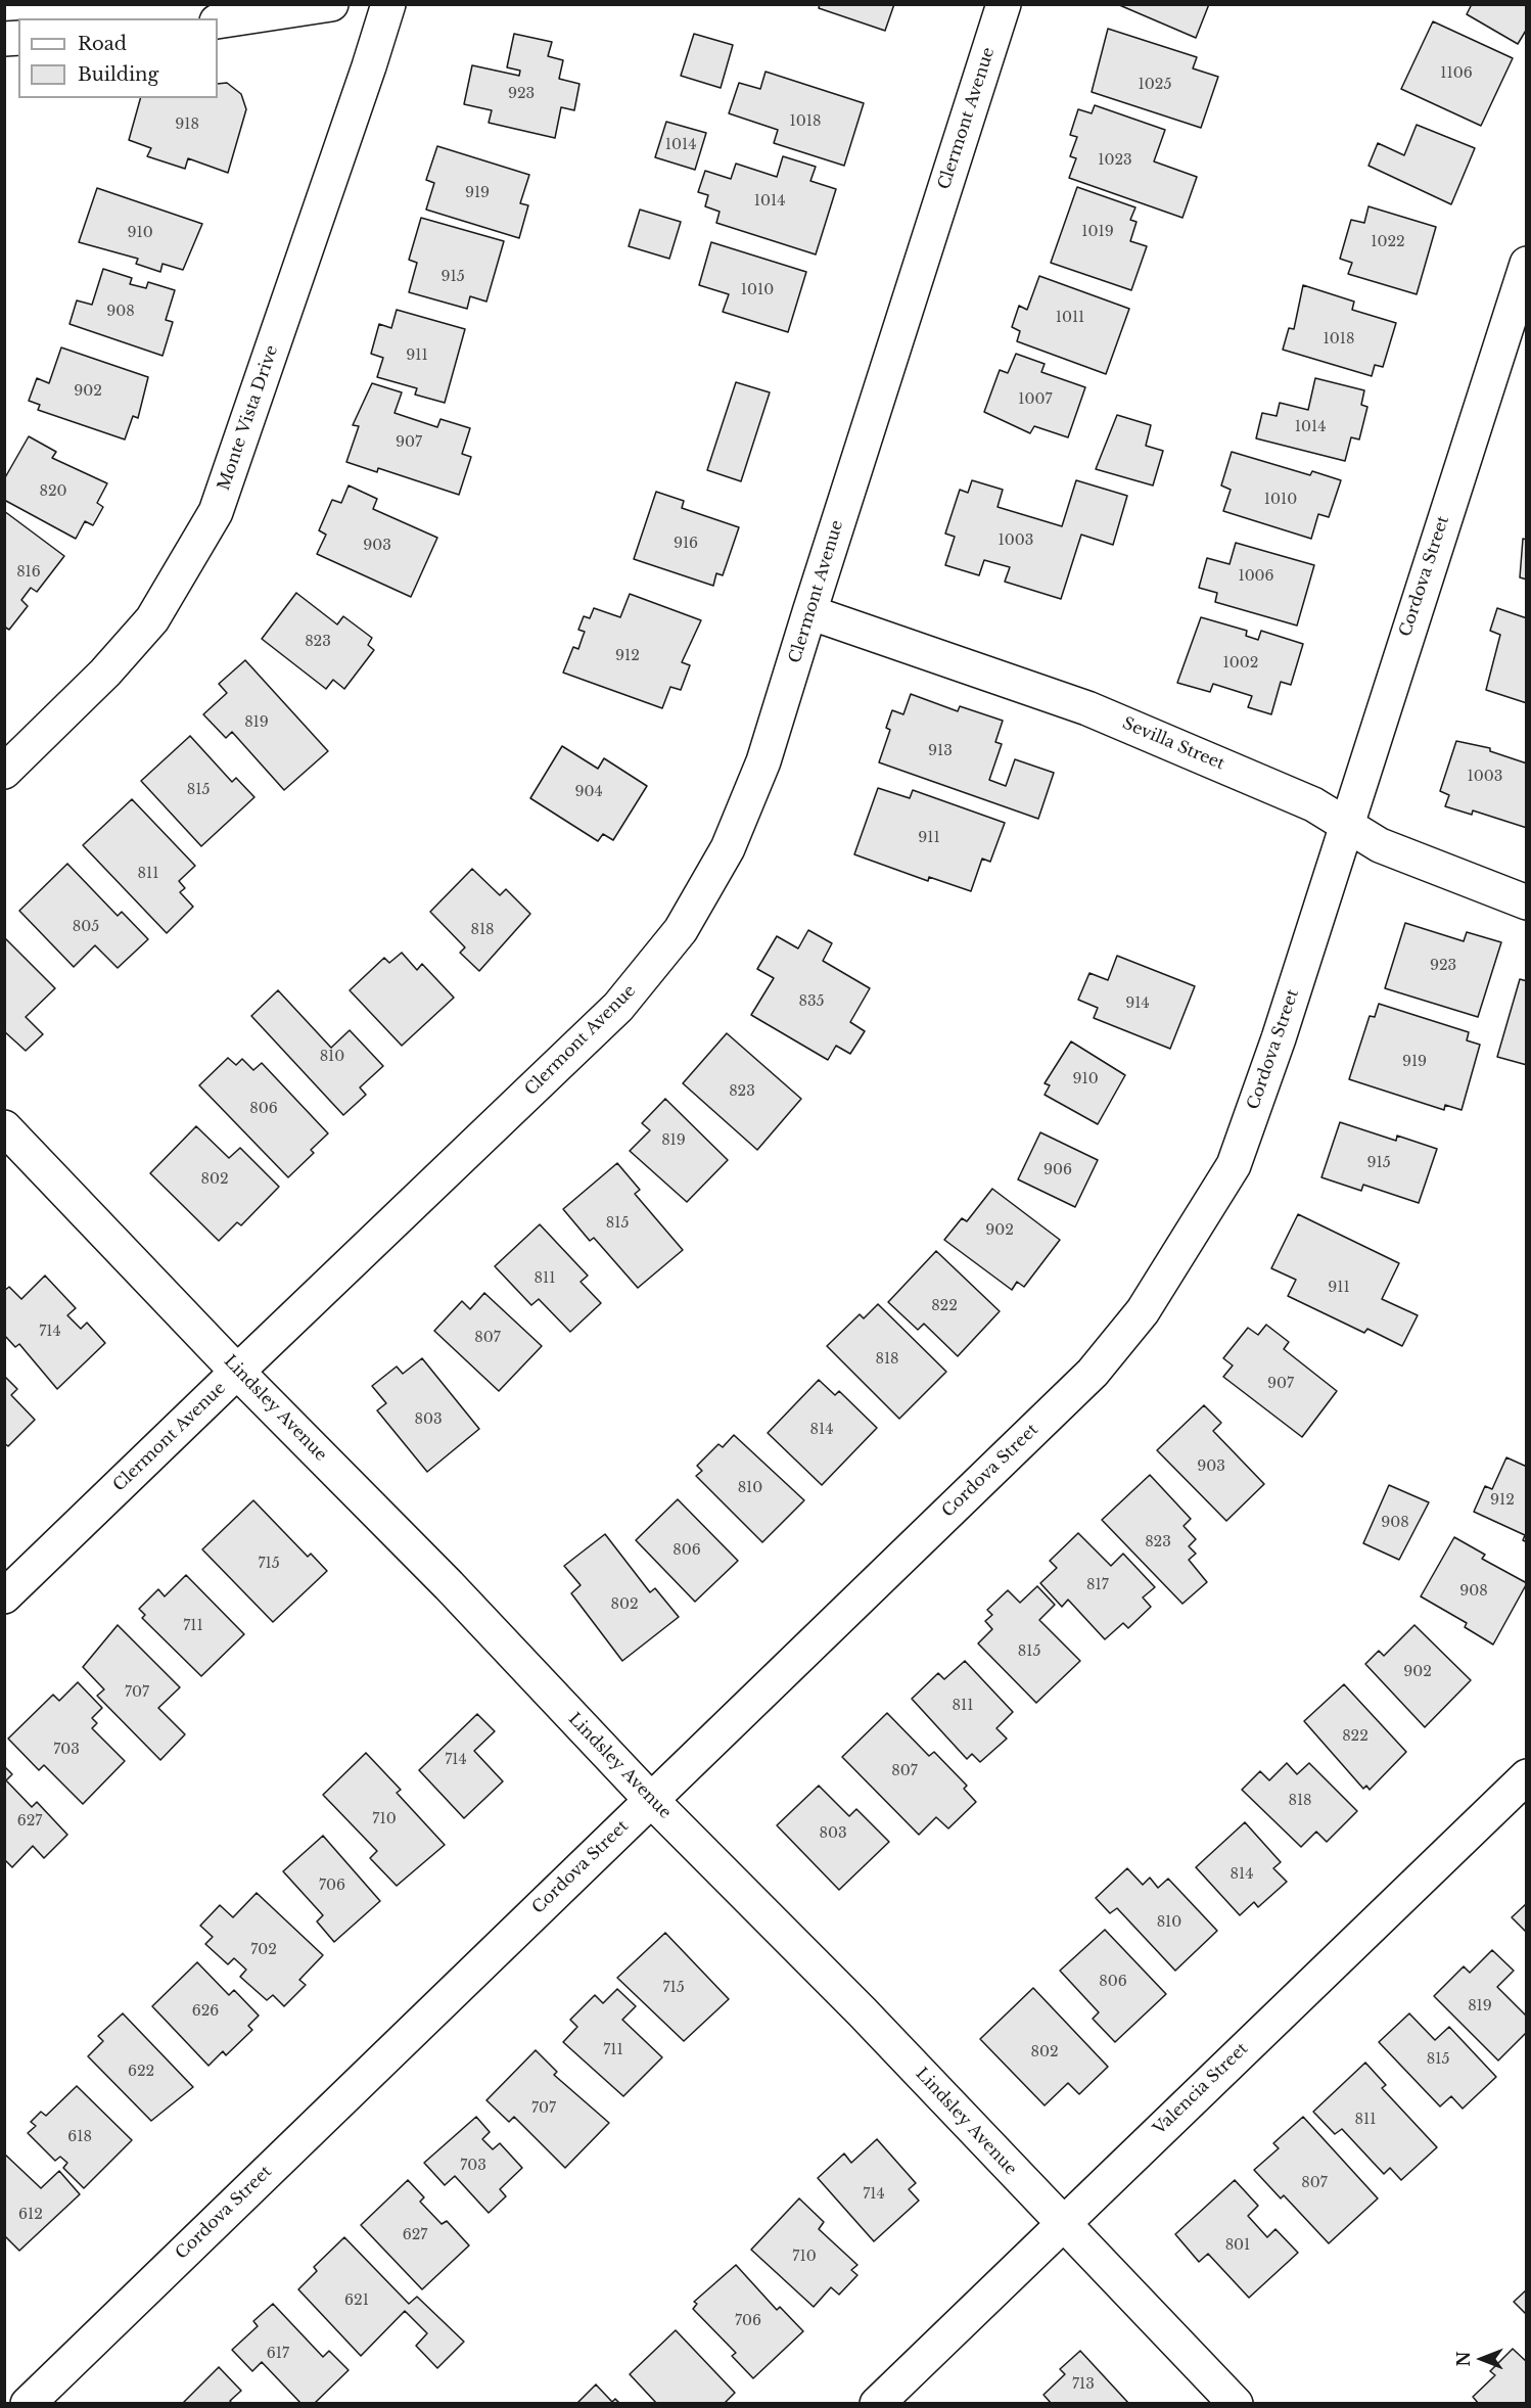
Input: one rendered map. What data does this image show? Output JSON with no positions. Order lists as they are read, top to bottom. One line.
{"streets":{"street":["Clermont Avenue","Monte Vista Drive","Cordova Street","Sevilla Street","Lindsley Avenue","Valencia Street"]},"crossings":[["Clermont Avenue","Sevilla Street"],["Clermont Avenue","Lindsley Avenue"],["Cordova Street","Sevilla Street"],["Cordova Street","Lindsley Avenue"],["Lindsley Avenue","Valencia Street"]],"house_numbers":["1106","1025","923","1018","918","1014","1023","919","1014","1019","910","1022","915","1010","908","1011","1018","911","902","1007","1014","907","820","1010","1003","916","903","816","1006","823","912","1002","819","913","1003","815","904","911","811","805","818","923","835","914","810","919","910","823","806","819","915","906","802","815","902","811","911","822","714","807","818","907","803","814","903","810","912","908","823","806","715","817","908","802","711","815","902","707","811","822","703","714","807","818","710","627","803","814","706","810","702","806","715","819","626","711","802","815","622","707","811","618","703","807","714","612","627","801","710","621","706","617","713"],"legend":["Road","Building"],"north":"left"}
